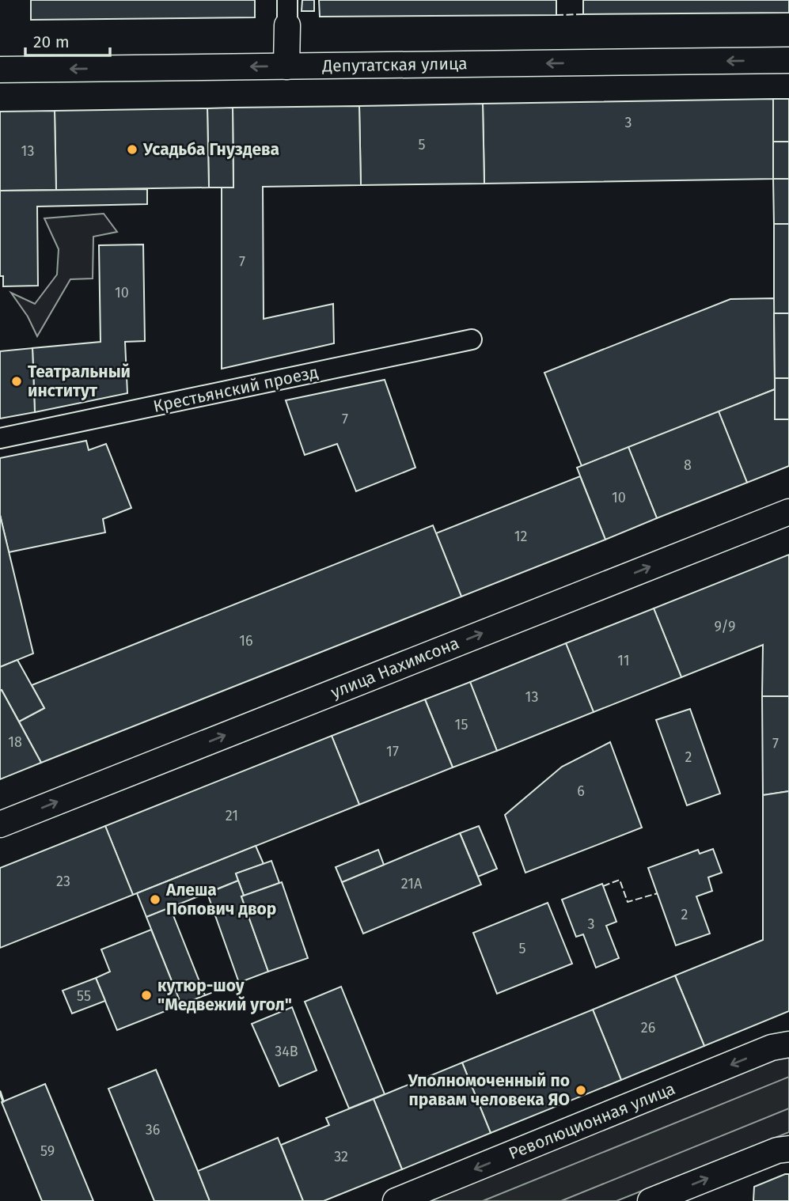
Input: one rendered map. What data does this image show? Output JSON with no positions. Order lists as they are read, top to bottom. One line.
{"streets":{"street":["Депутатская улица","Крестьянский проезд","улица Нахимсона","Революционная улица"]},"one_way":["Депутатская улица","улица Нахимсона"],"places":["Усадьба Гнуздева","Театральный институт","Алеша Попович двор","кутюр-шоу \"Медвежий угол\"","Уполномоченный по правам человека ЯО"],"house_numbers":["3","5","13","7","10","7","8","10","12","9/9","16","11","13","15","18","7","17","2","6","21","23","21А","2","3","5","55","26","34В","36","59","32"],"scale_bar":"20 m"}
